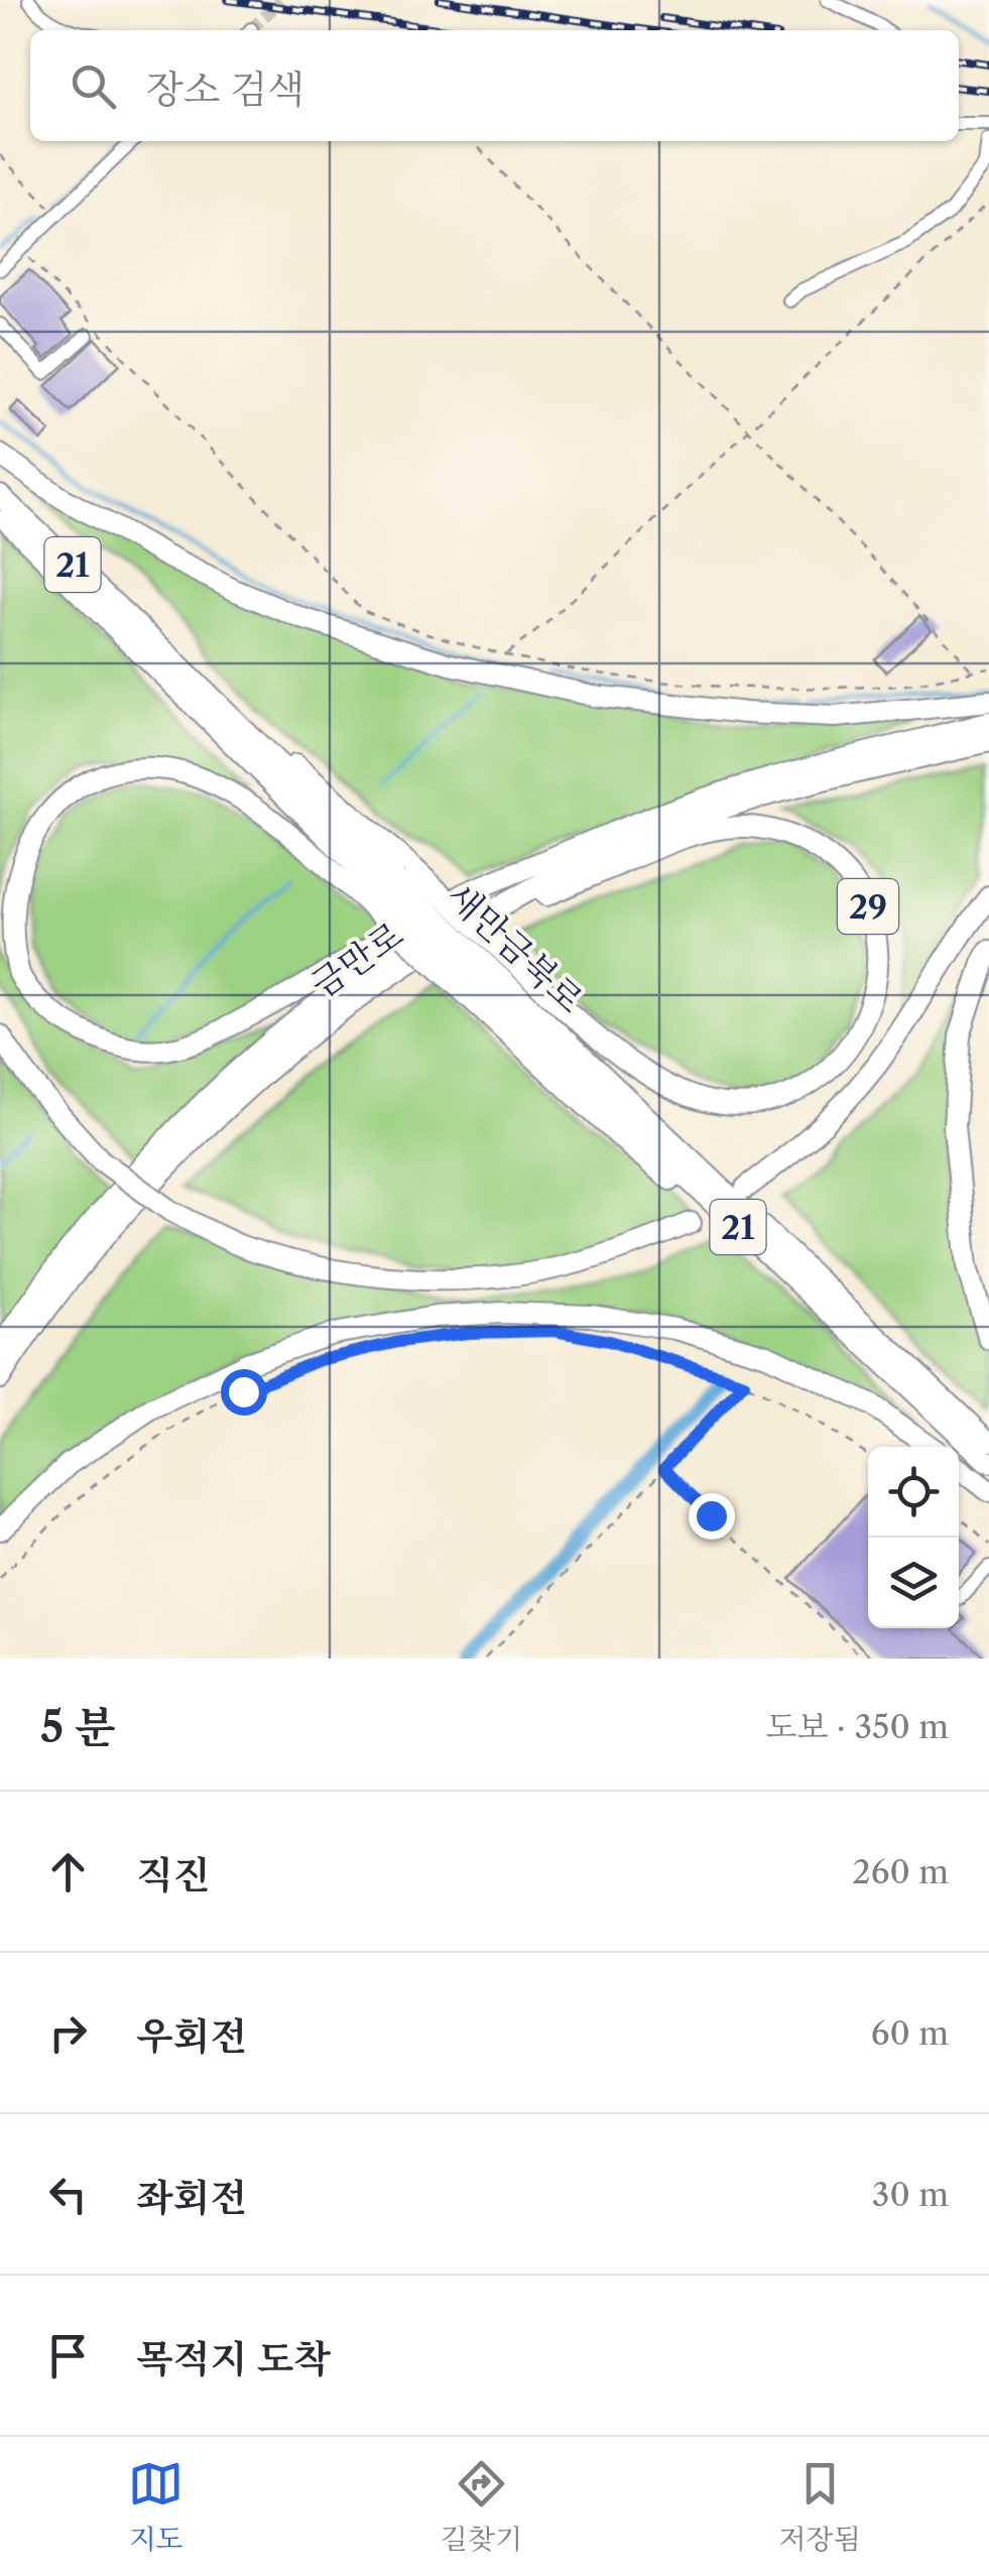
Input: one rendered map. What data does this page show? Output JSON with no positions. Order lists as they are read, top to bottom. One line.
{"streets":{"highway":["21","29","새만금북로","금만로"]},"crossings":[["29","새만금북로"],["29","금만로"]],"page":{"search":"장소 검색","heading":["5 분","도보 · 350 m"],"list":[["직진","260 m"],["우회전","60 m"],["좌회전","30 m"],"목적지 도착"],"nav":["지도","길찾기","저장됨"]}}
